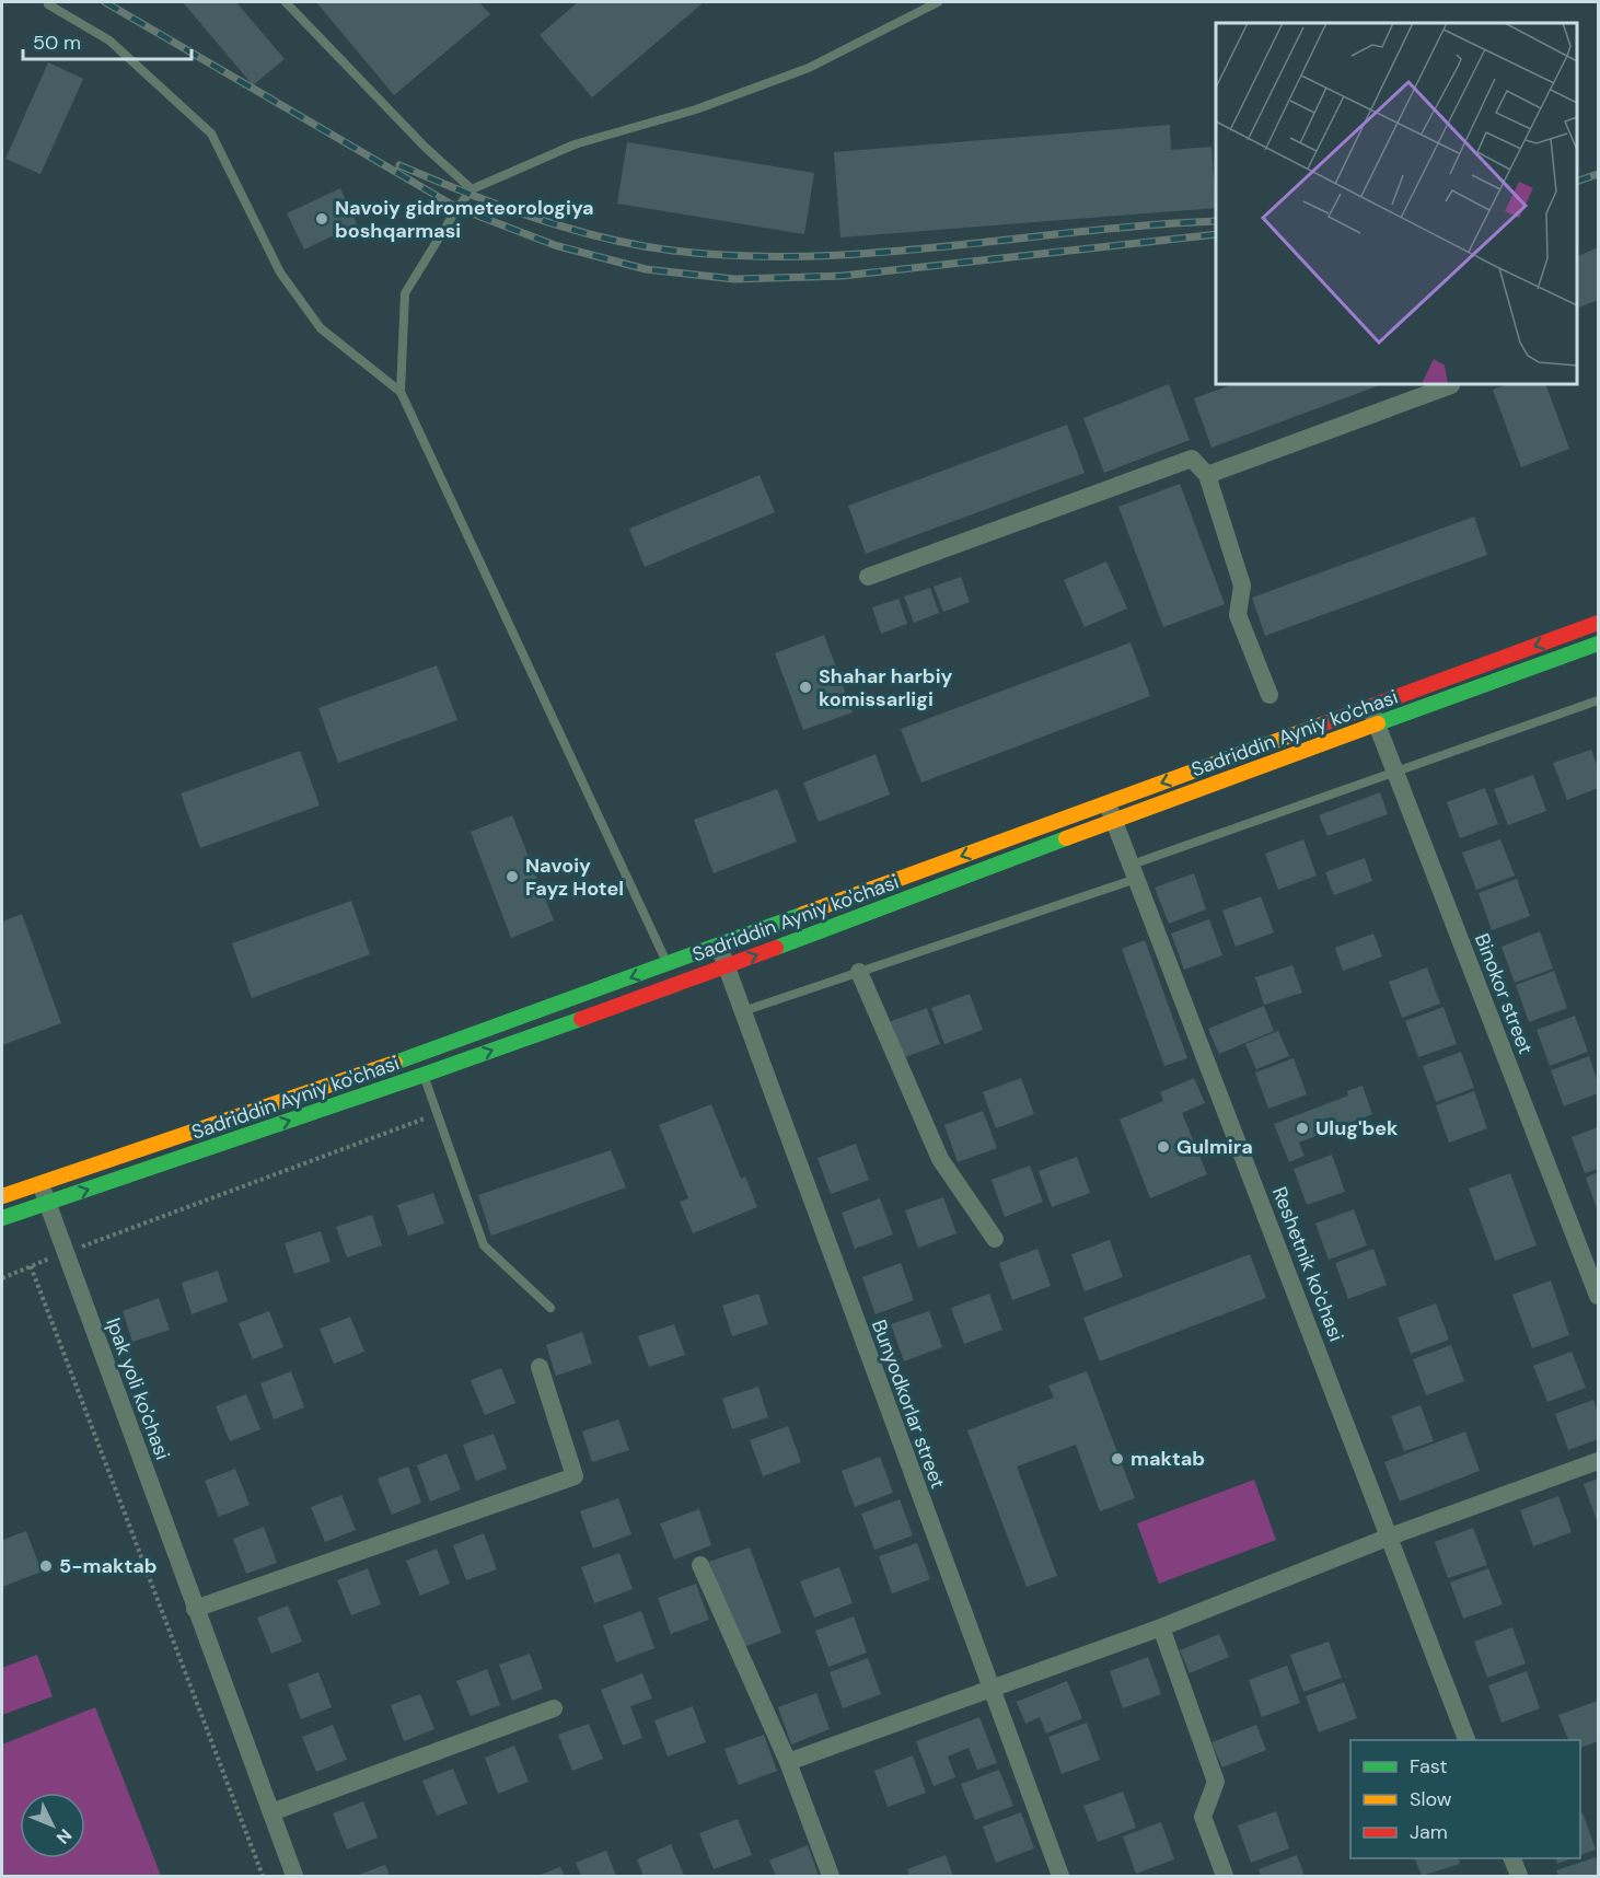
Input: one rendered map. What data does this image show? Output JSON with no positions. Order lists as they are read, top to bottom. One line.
{"streets":{"main road":["Sadriddin Ayniy ko'chasi"],"street":["Binokor street","Reshetnik ko'chasi","Ipak yoli ko'chasi","Bunyodkorlar street"]},"crossings":[["Sadriddin Ayniy ko'chasi","Binokor street"],["Sadriddin Ayniy ko'chasi","Reshetnik ko'chasi"],["Sadriddin Ayniy ko'chasi","Ipak yoli ko'chasi"],["Sadriddin Ayniy ko'chasi","Bunyodkorlar street"]],"places":["Navoiy gidrometeorologiya boshqarmasi","Shahar harbiy komissarligi","Navoiy Fayz Hotel","Ulug'bek","Gulmira","maktab","5-maktab"],"legend":["Fast","Slow","Jam"],"scale_bar":"50 m","north":"bottom right"}
